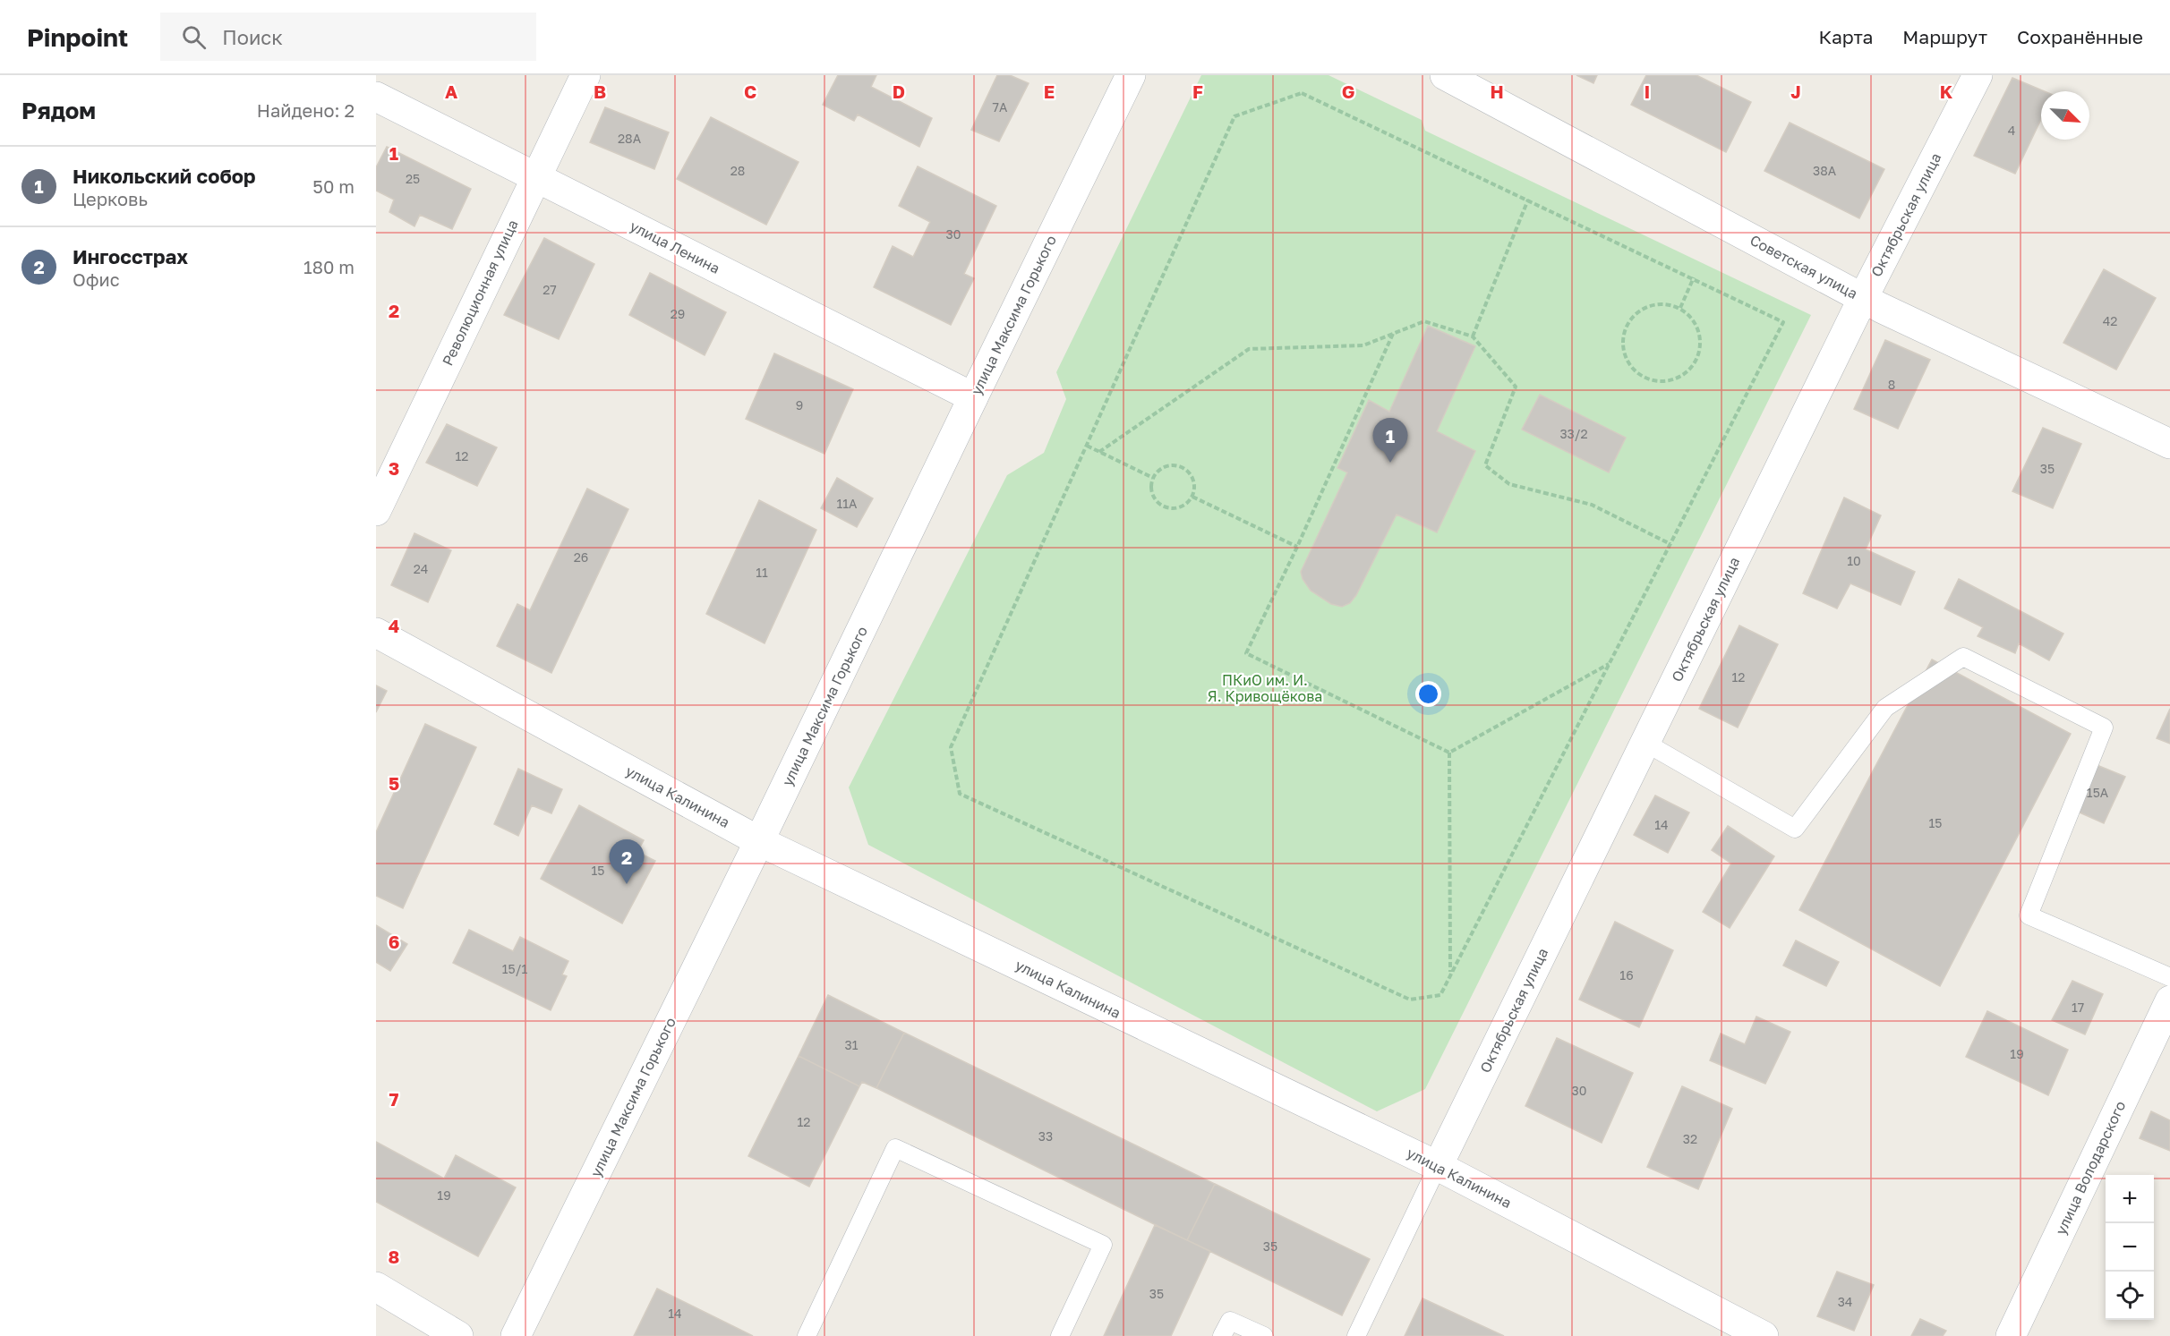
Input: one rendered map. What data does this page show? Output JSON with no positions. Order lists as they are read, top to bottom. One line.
{"streets":{"street":["Октябрьская улица","улица Ленина","Советская улица","Революционная улица","улица Максима Горького","улица Калинина","улица Володарского"]},"crossings":[["Октябрьская улица","Советская улица"],["Октябрьская улица","улица Калинина"],["улица Ленина","Революционная улица"],["улица Ленина","улица Максима Горького"],["улица Максима Горького","улица Калинина"]],"parks":["ПКиО им. И. Я. Кривощёкова"],"house_numbers":["7А","4","28А","28","38А","25","30","27","29","42","8","9","33/2","12","35","11А","26","10","24","11","12","15А","15","14","15","15/1","16","17","31","19","30","12","33","32","19","35","35","34","14"],"north":"bottom right","page":{"header":"Pinpoint","search":"Поиск","nav":["Карта","Маршрут","Сохранённые"],"heading":["Рядом","Найдено: 2"],"list":[{"mark":"1","name":"Никольский собор","note":"Церковь","value":"50 m"},{"mark":"2","name":"Ингосстрах","note":"Офис","value":"180 m"}],"pins":["1","2"],"map_buttons":["+","−"]},"grid":{"columns":["A","B","C","D","E","F","G","H","I","J","K"],"rows":["1","2","3","4","5","6","7","8"]}}
